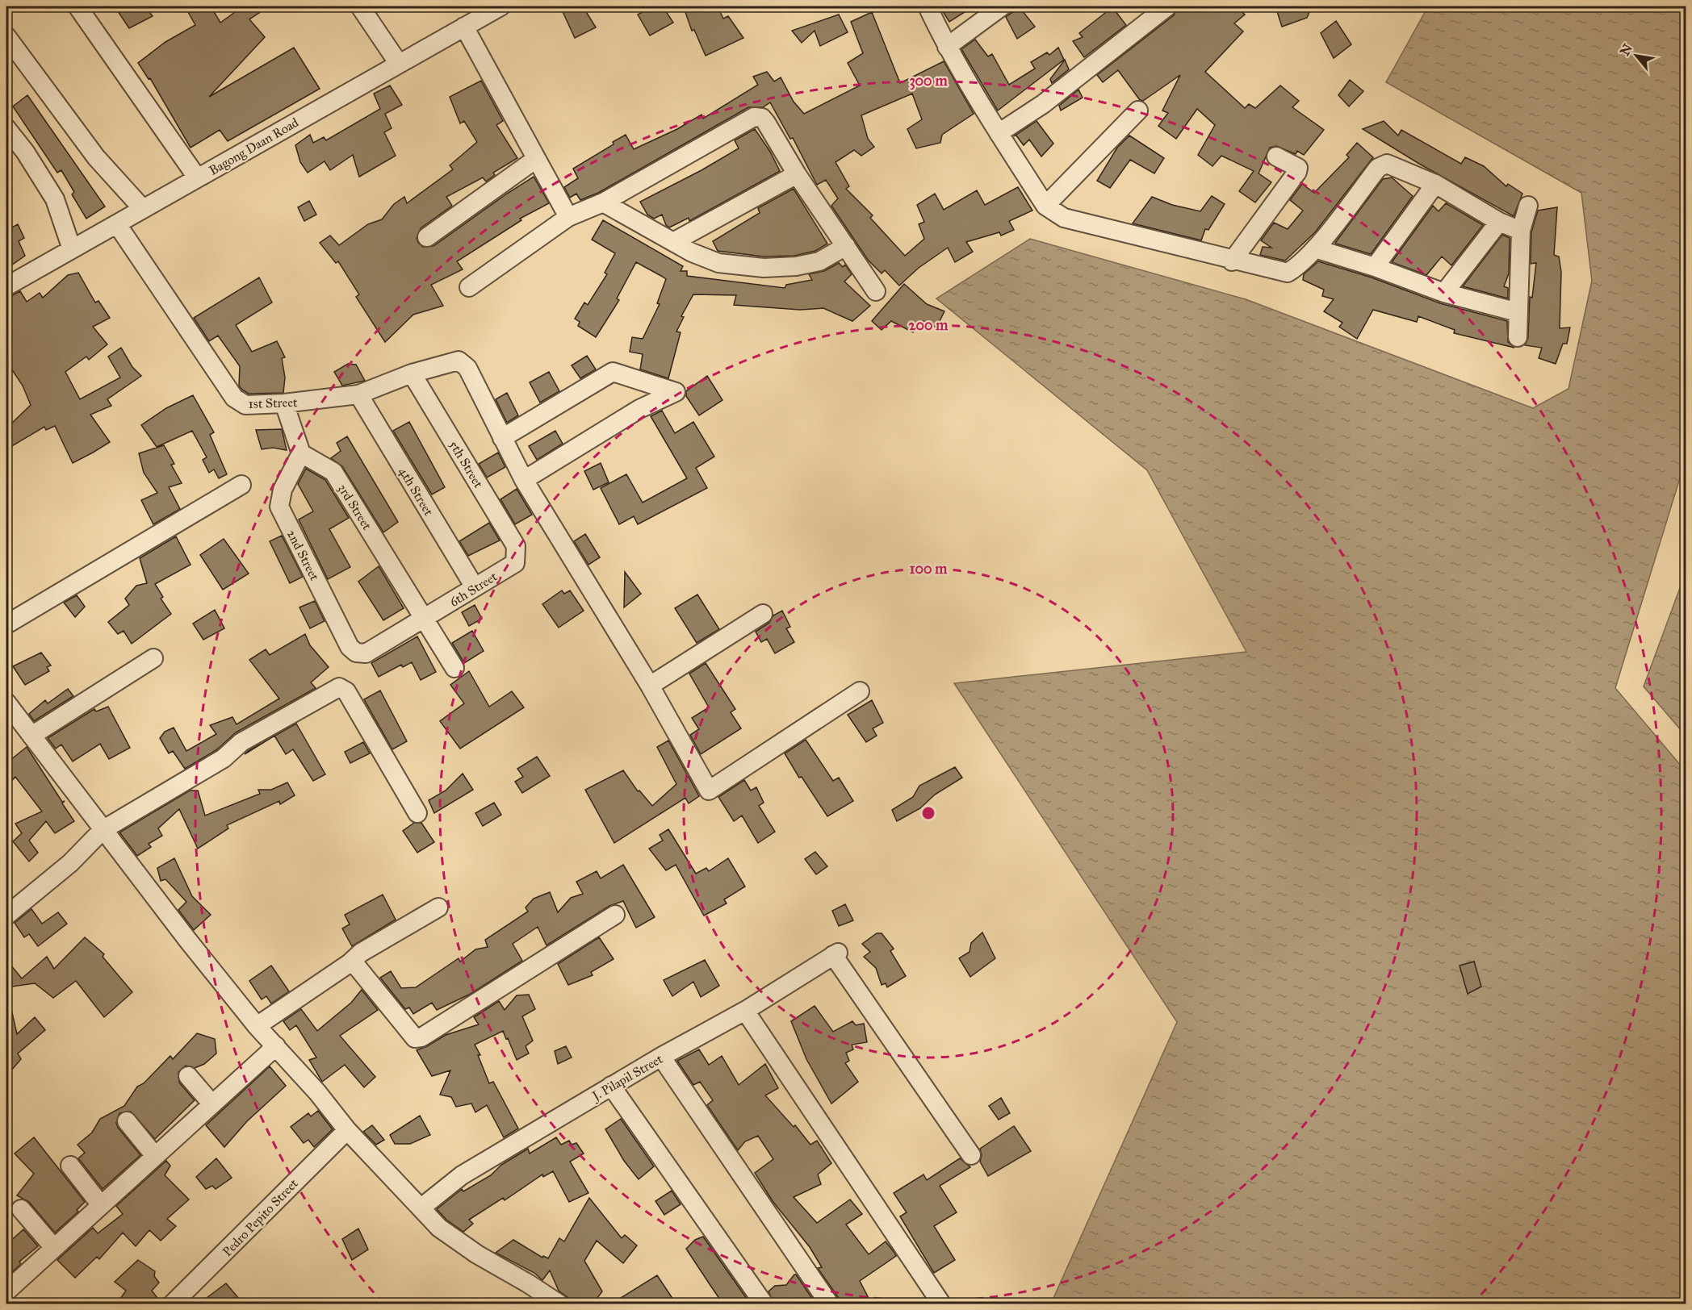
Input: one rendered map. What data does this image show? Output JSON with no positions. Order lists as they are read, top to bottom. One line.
{"streets":{"street":["Bagong Daan Road","1st Street","5th Street","4th Street","3rd Street","2nd Street","6th Street","J. Pilapil Street","Pedro Pepito Street"]},"crossings":[["Bagong Daan Road","1st Street"],["1st Street","5th Street"],["1st Street","4th Street"],["5th Street","6th Street"],["4th Street","6th Street"],["3rd Street","2nd Street"],["3rd Street","6th Street"],["2nd Street","6th Street"]],"north":"top left","rings":["300 m","200 m","100 m"]}
